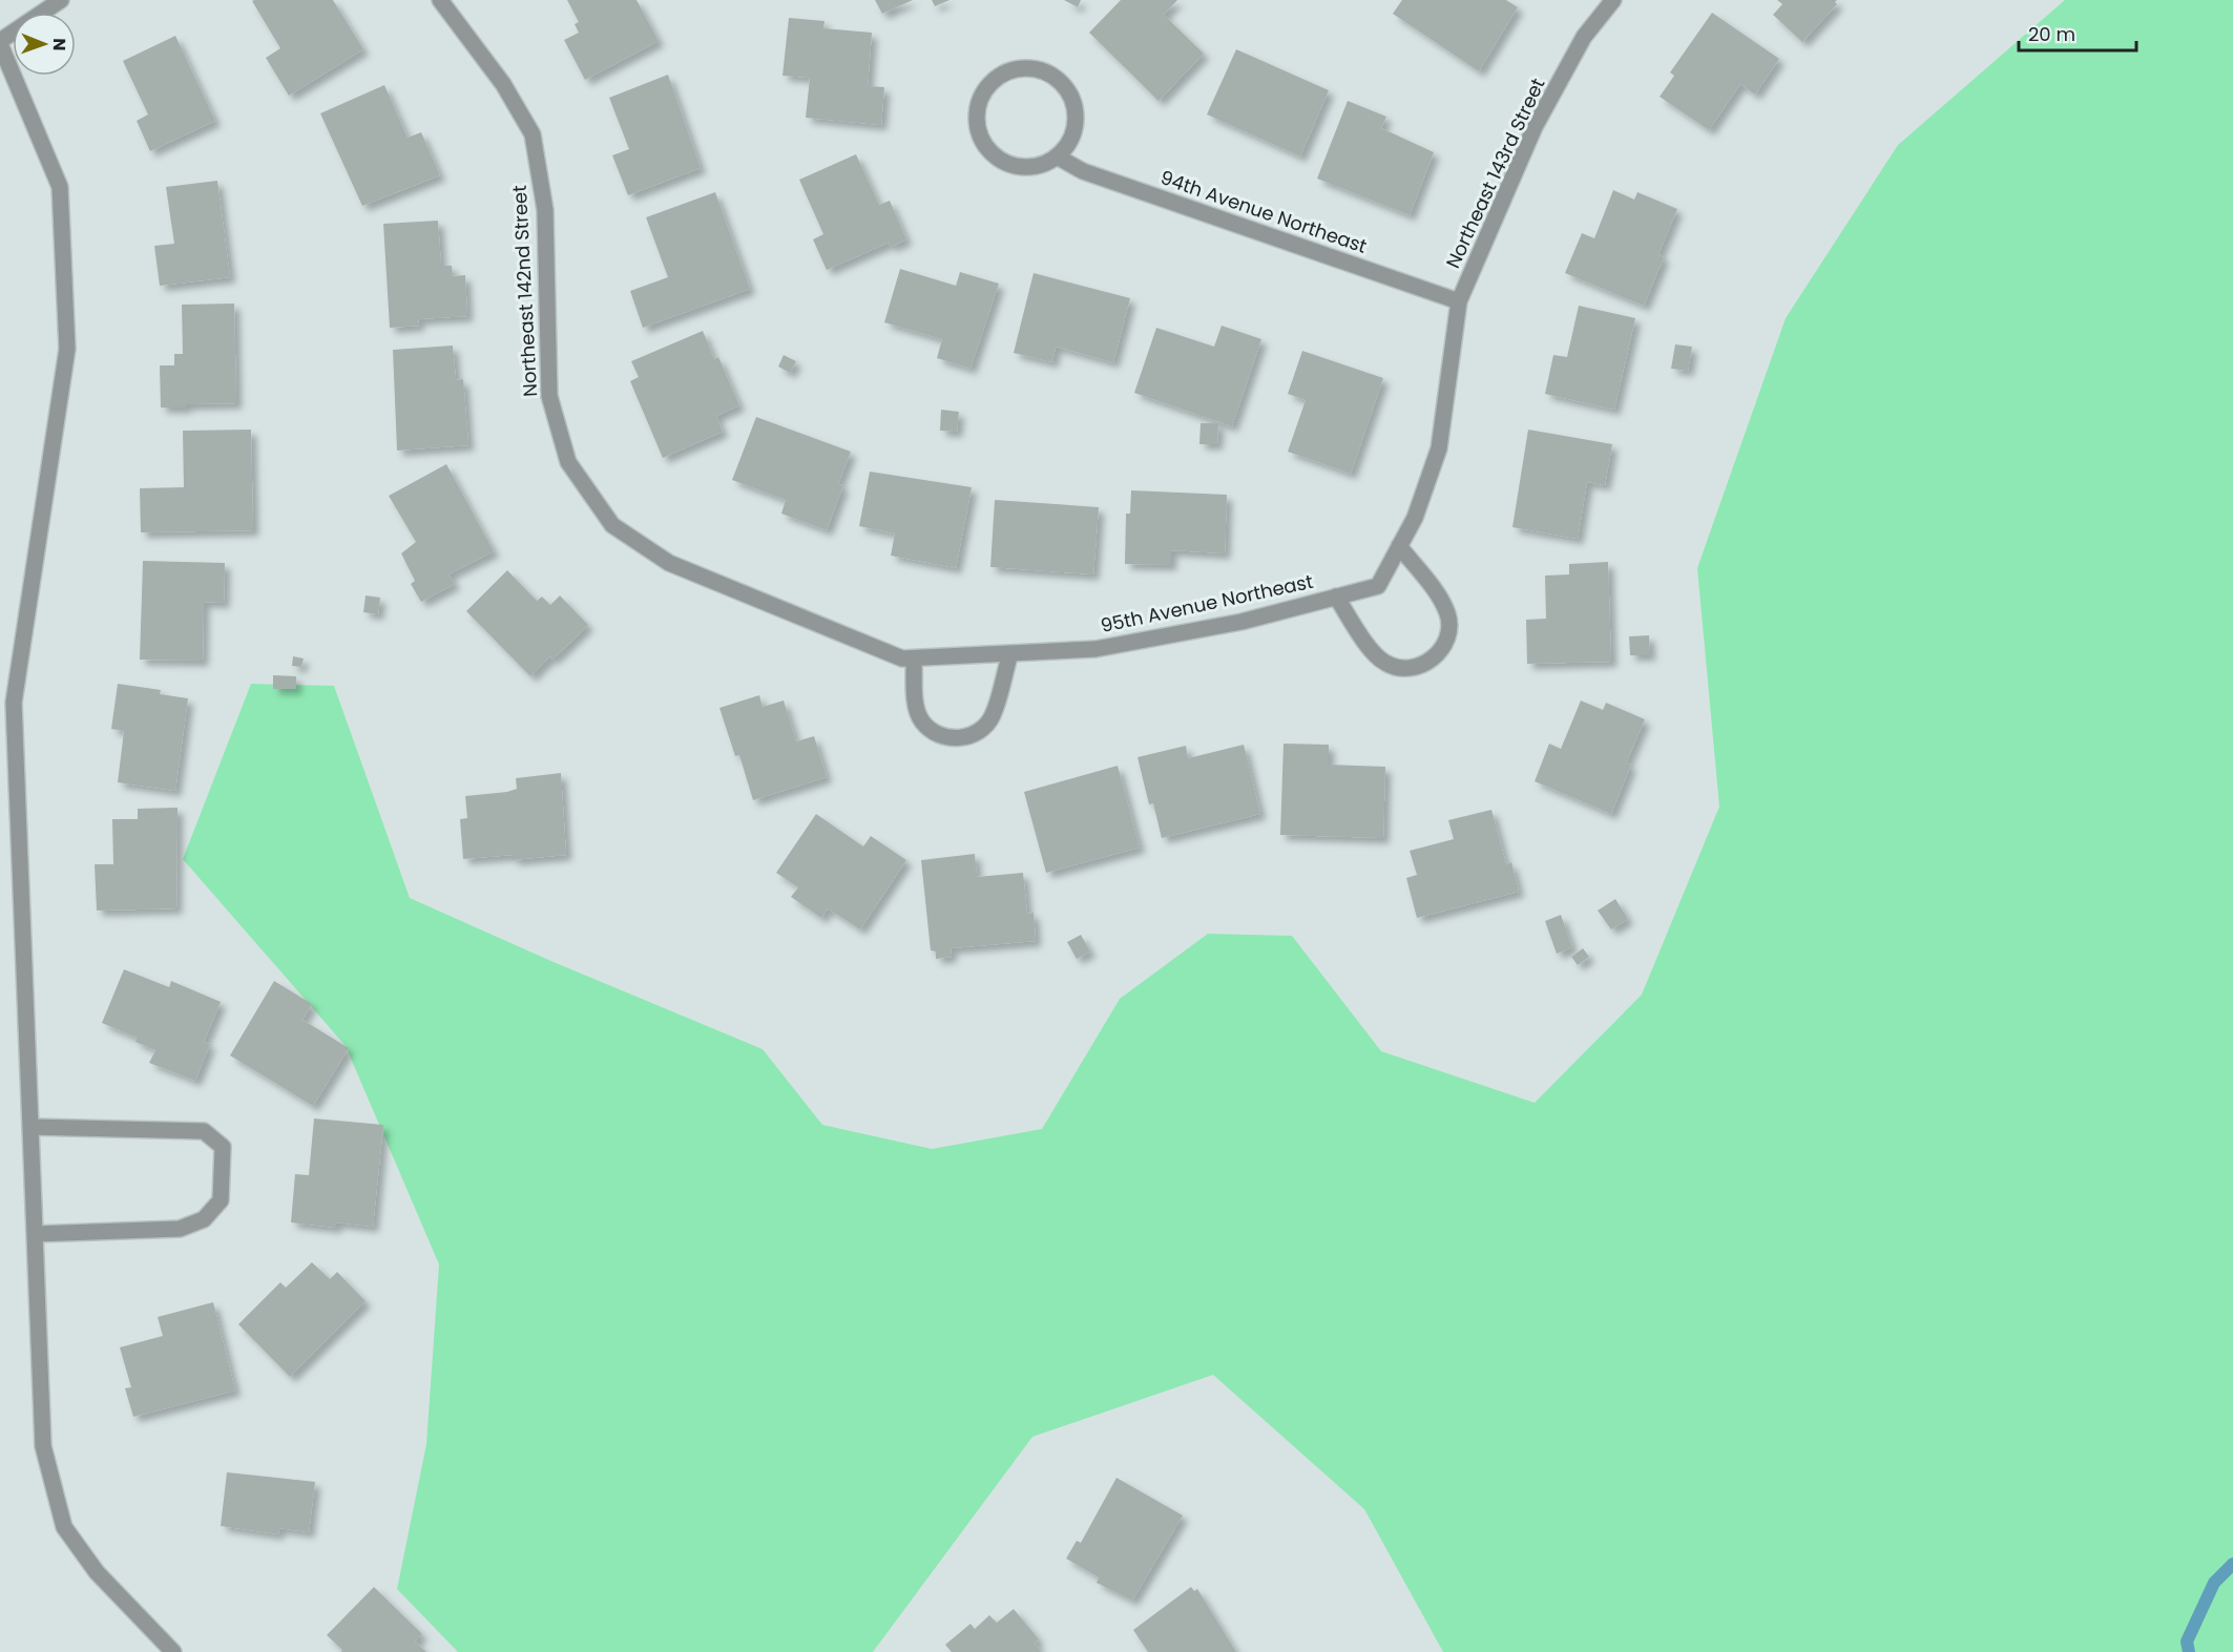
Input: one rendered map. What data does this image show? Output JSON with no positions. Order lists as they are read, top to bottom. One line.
{"streets":{"street":["Northeast 143rd Street","94th Avenue Northeast","Northeast 142nd Street","95th Avenue Northeast"]},"crossings":[["Northeast 143rd Street","94th Avenue Northeast"],["Northeast 143rd Street","95th Avenue Northeast"],["94th Avenue Northeast","95th Avenue Northeast"],["Northeast 142nd Street","95th Avenue Northeast"]],"scale_bar":"20 m","north":"right"}
